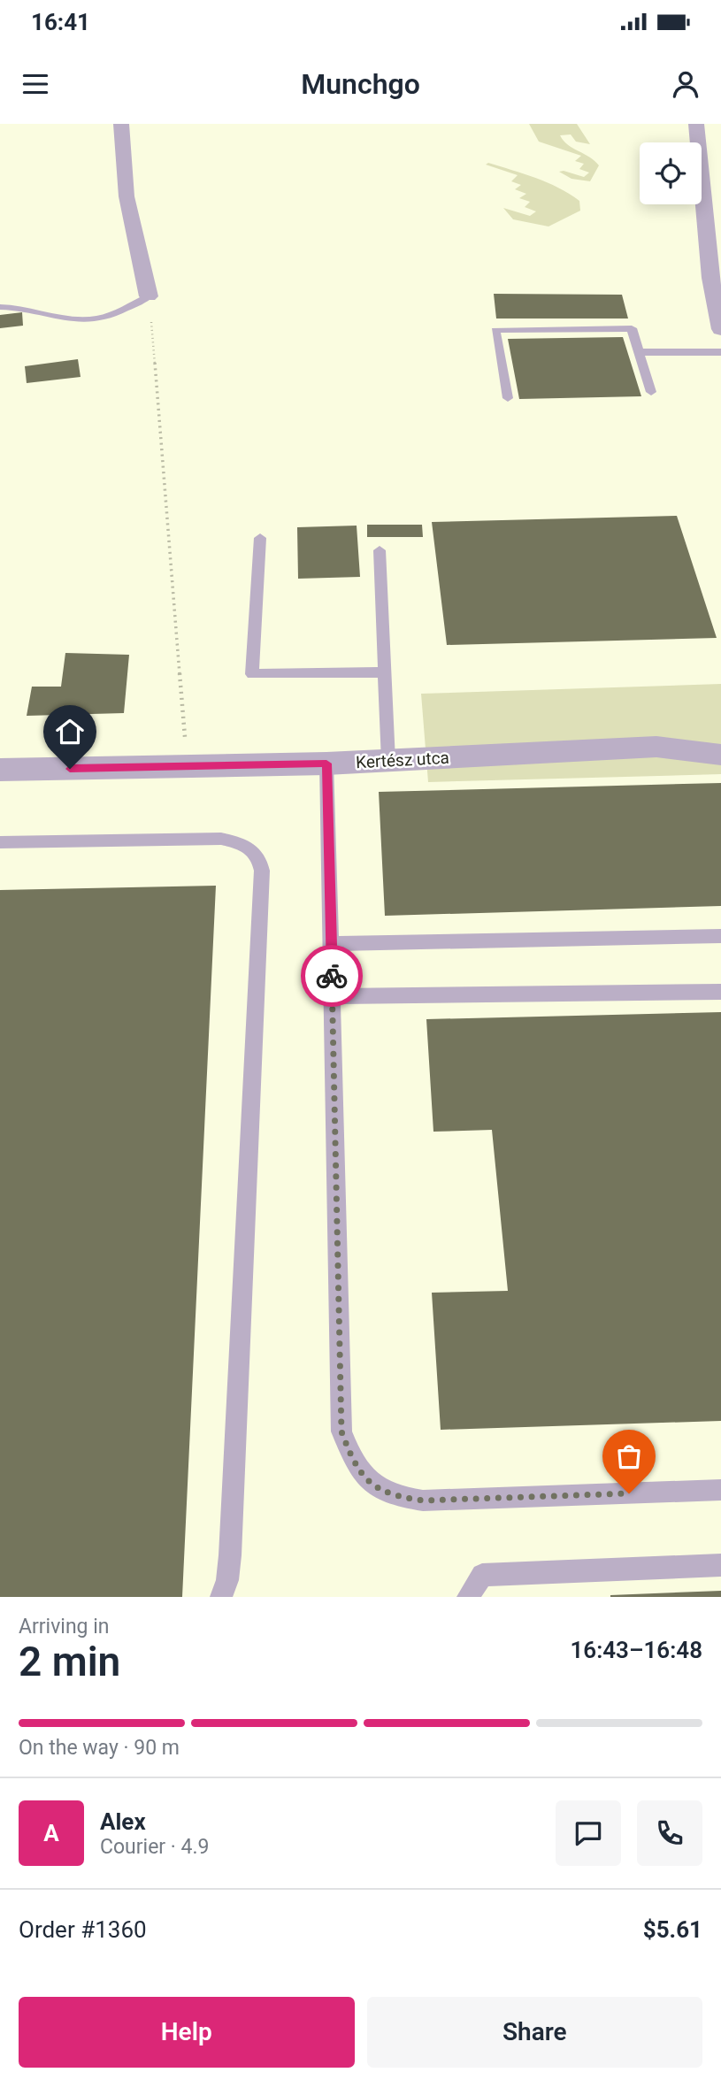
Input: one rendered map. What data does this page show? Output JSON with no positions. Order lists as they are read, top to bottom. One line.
{"streets":{"street":["Kertész utca"]},"page":{"status":"16:41","header":"Munchgo","heading":["2 min","Arriving in","16:43–16:48"],"panel":["Alex","Courier · 4.9","Order #1360","$5.61"],"bar":"On the way · 90 m","round":"A","buttons":["Help","Share"]}}
